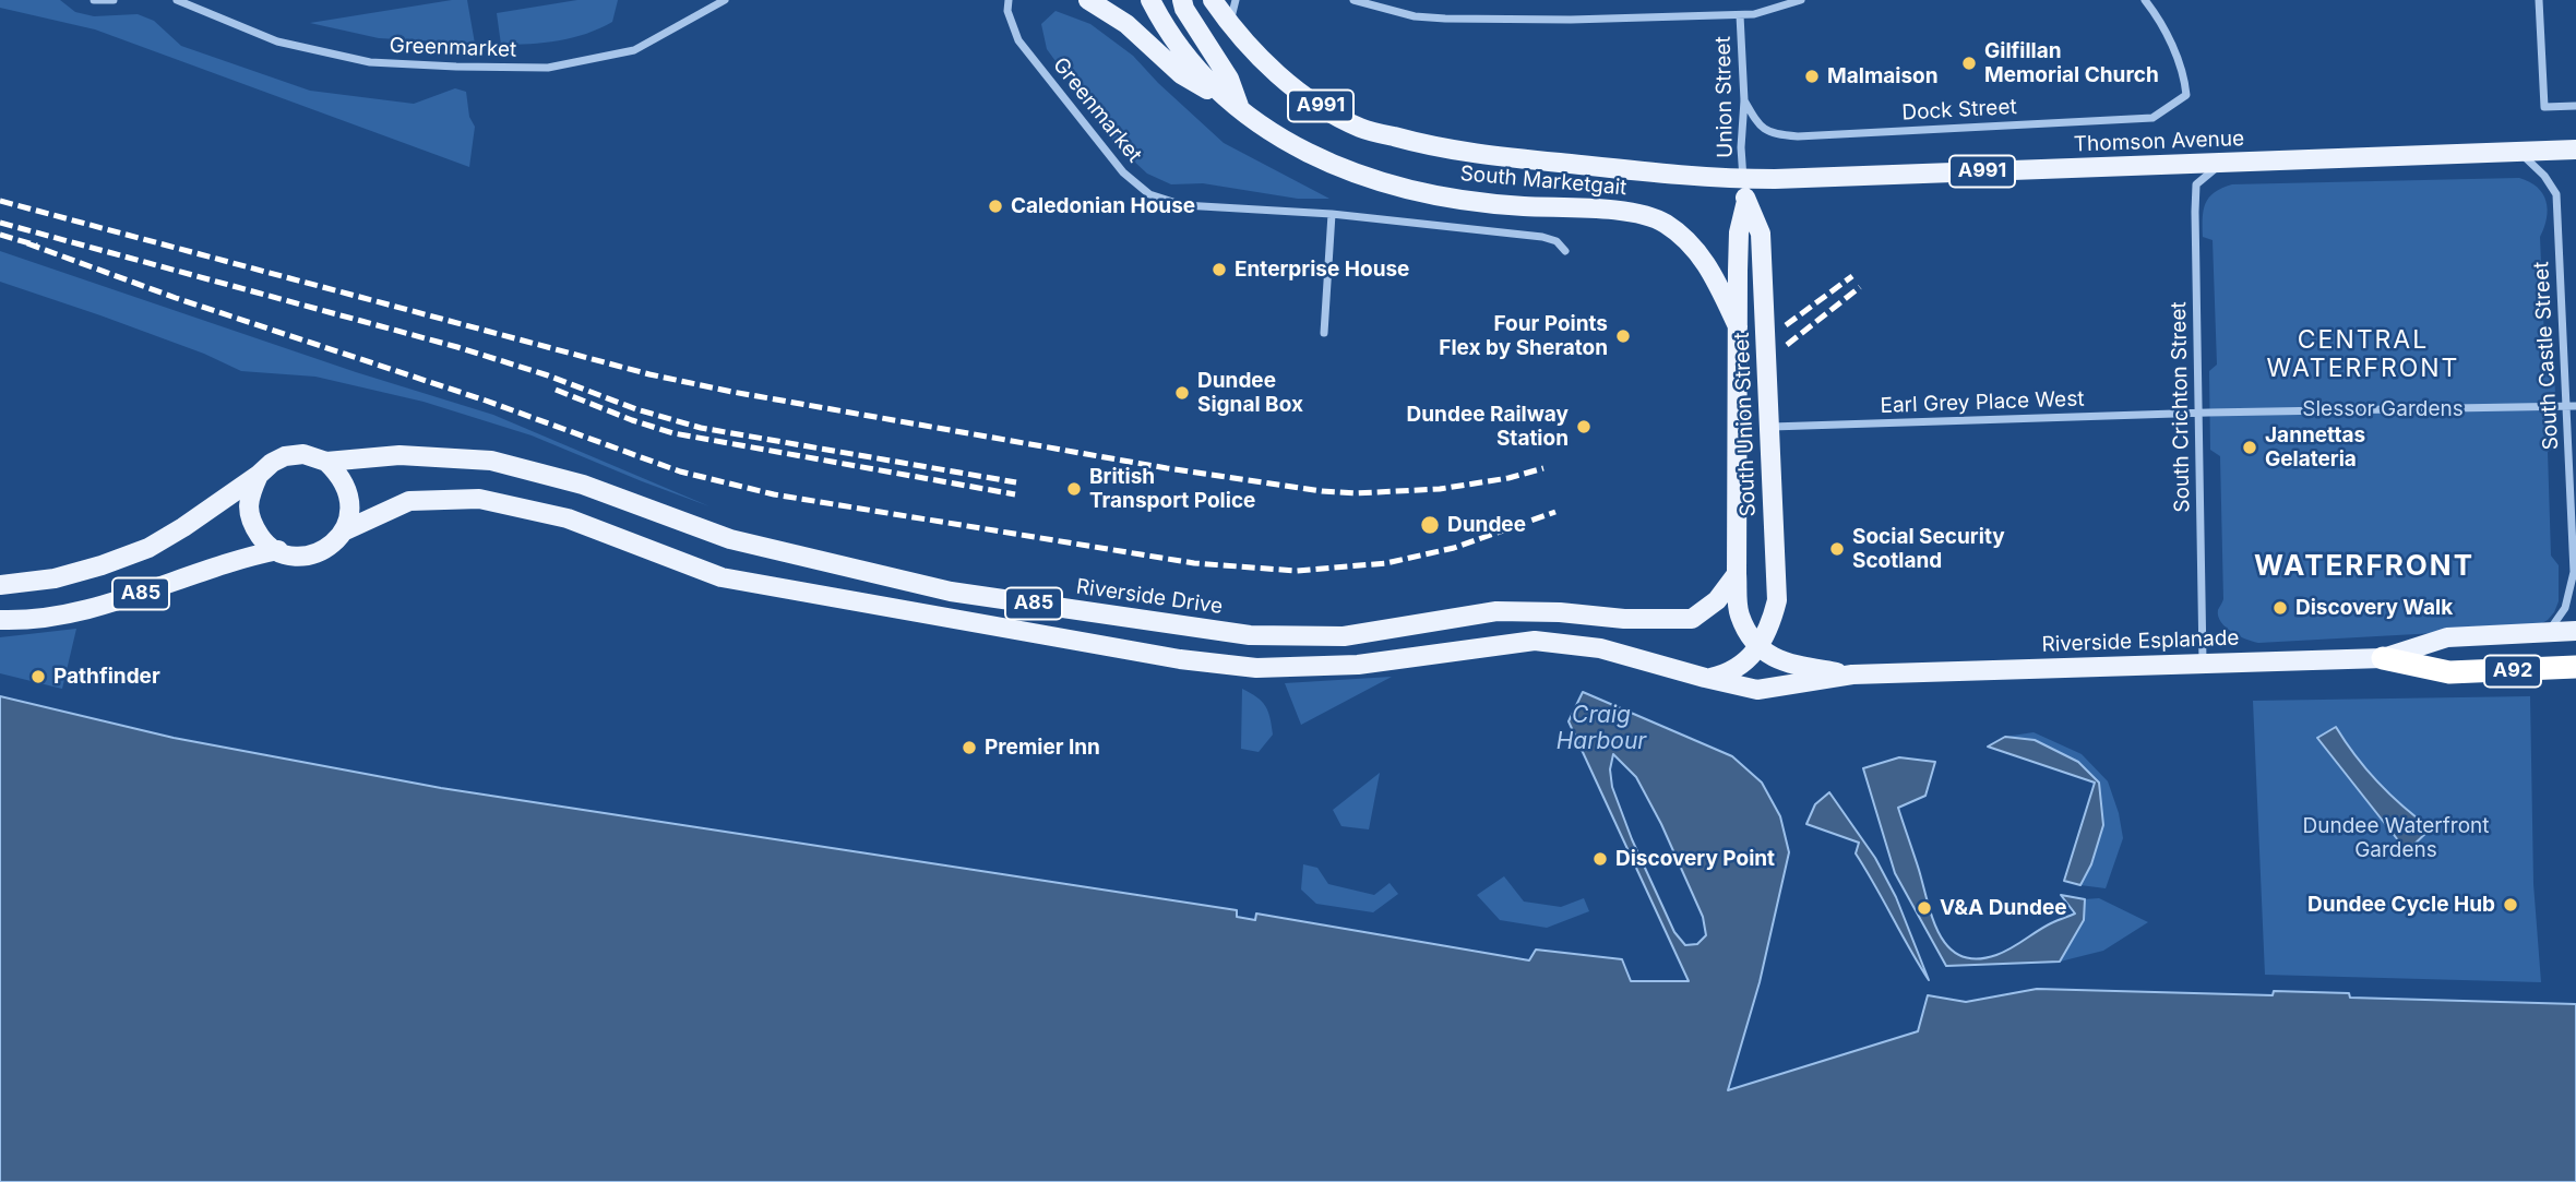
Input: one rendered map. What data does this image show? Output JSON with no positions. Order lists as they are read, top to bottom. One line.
{"streets":{"highway":["A92"],"main road":["A991","Thomson Avenue","South Marketgait","South Union Street","A85","Riverside Drive","Riverside Esplanade"],"street":["Greenmarket","Union Street","Dock Street","South Castle Street","Earl Grey Place West","South Crichton Street"]},"crossings":[["Union Street","Dock Street"],["Union Street","Thomson Avenue"],["Union Street","South Marketgait"],["Union Street","South Union Street"],["A991","South Marketgait"],["Thomson Avenue","South Marketgait"],["Thomson Avenue","South Castle Street"],["Thomson Avenue","South Crichton Street"],["Thomson Avenue","South Union Street"],["South Marketgait","South Union Street"],["South Castle Street","Earl Grey Place West"],["South Castle Street","Riverside Esplanade"],["Earl Grey Place West","South Crichton Street"],["Earl Grey Place West","South Union Street"],["South Crichton Street","Riverside Esplanade"],["South Union Street","A85"],["South Union Street","Riverside Drive"],["South Union Street","Riverside Esplanade"],["A85","Riverside Drive"],["A85","Riverside Esplanade"],["Riverside Esplanade","A92"]],"districts":["CENTRAL WATERFRONT","WATERFRONT"],"water":["Craig Harbour"],"parks":["Slessor Gardens","Dundee Waterfront Gardens"],"places":["Gilfillan Memorial Church","Malmaison","Caledonian House","Enterprise House","Four Points Flex by Sheraton","Dundee Signal Box","Dundee Railway Station","Jannettas Gelateria","British Transport Police","Dundee","Social Security Scotland","Discovery Walk","Pathfinder","Premier Inn","Discovery Point","Dundee Cycle Hub","V&A Dundee"]}
